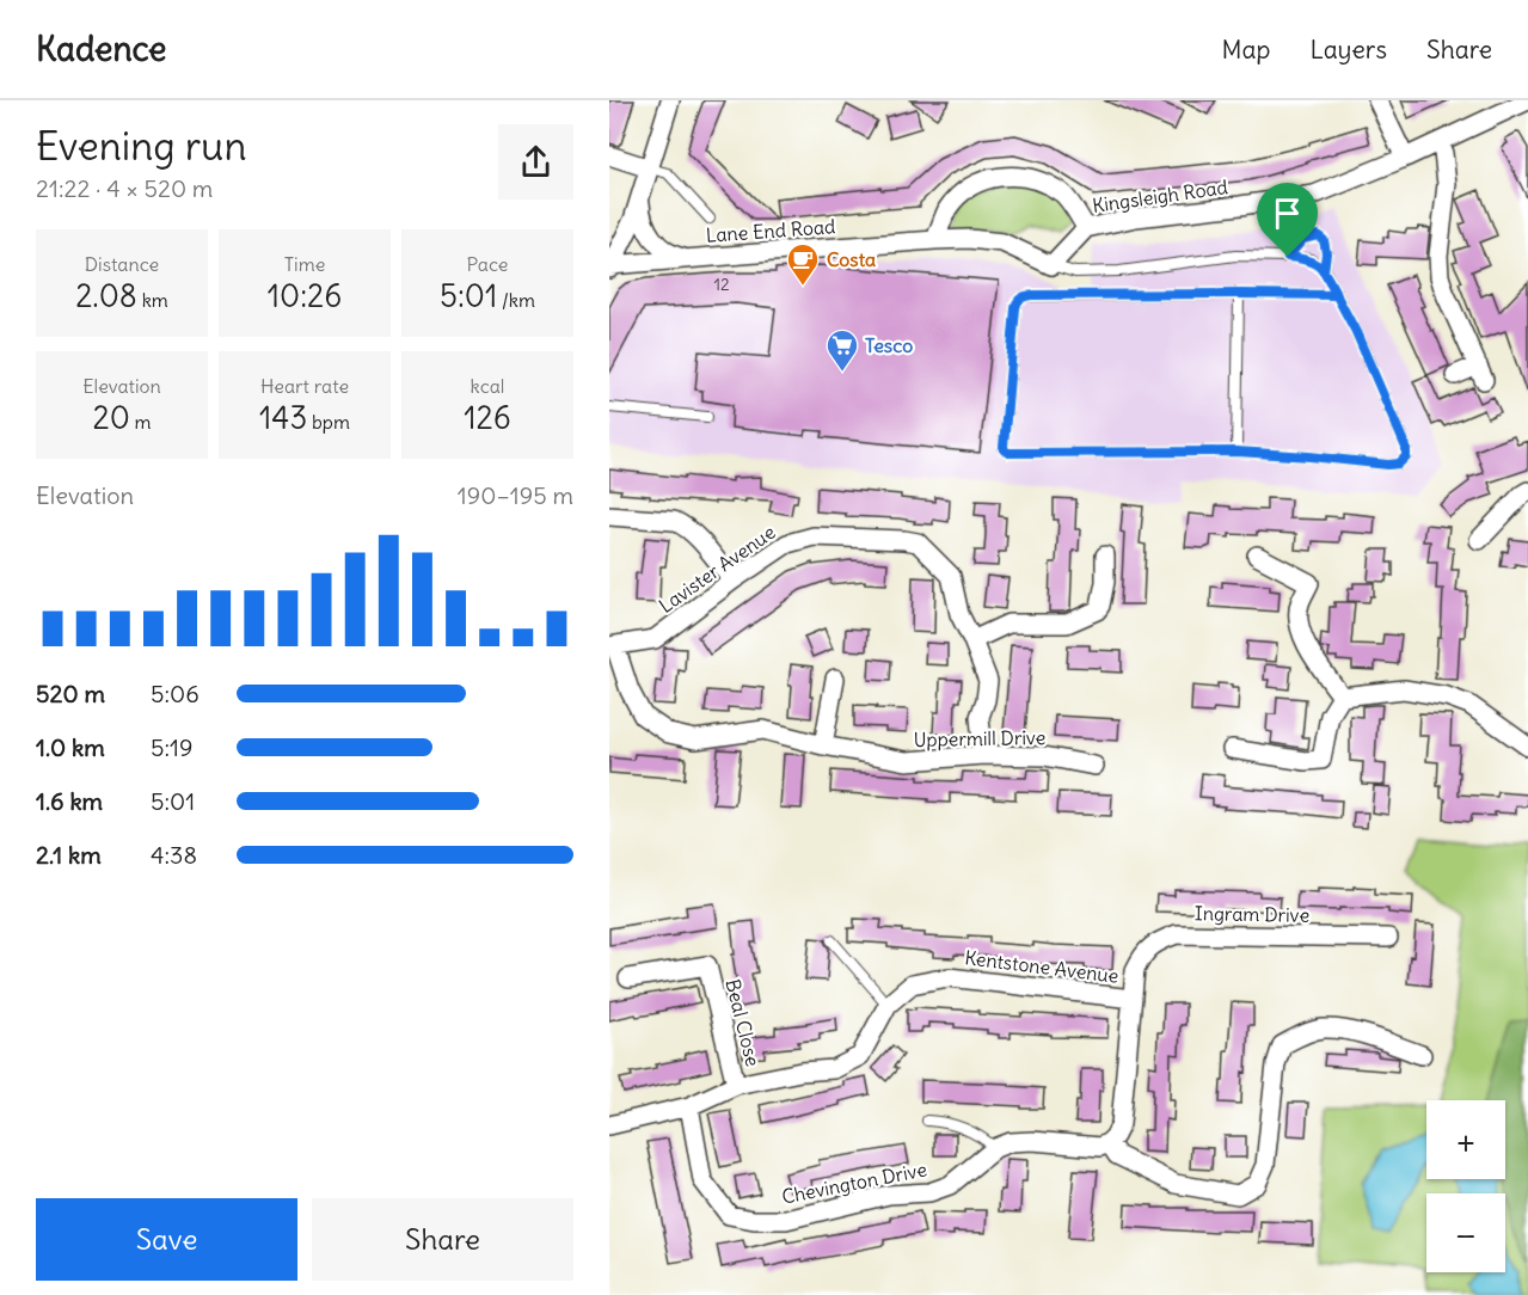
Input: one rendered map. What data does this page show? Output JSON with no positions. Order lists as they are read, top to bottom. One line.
{"streets":{"street":["Kingsleigh Road","Lane End Road","Lavister Avenue","Uppermill Drive","Ingram Drive","Kentstone Avenue","Beal Close","Chevington Drive"]},"crossings":[["Kingsleigh Road","Lane End Road"],["Lavister Avenue","Uppermill Drive"],["Ingram Drive","Kentstone Avenue"],["Ingram Drive","Chevington Drive"],["Kentstone Avenue","Beal Close"],["Kentstone Avenue","Chevington Drive"]],"places":{"cafe":["Costa"],"supermarket":["Tesco"]},"house_numbers":["12"],"page":{"header":"Kadence","nav":["Map","Layers","Share"],"heading":["Evening run","21:22 · 4 × 520 m"],"stats":[["Distance","2.08 km"],["Time","10:26"],["Pace","5:01 /km"],["Elevation","20 m"],["Heart rate","143 bpm"],["kcal","126"]],"chart":["Elevation","190–195 m"],"list":[{"name":"520 m","note":"5:06"},{"name":"1.0 km","note":"5:19"},{"name":"1.6 km","note":"5:01"},{"name":"2.1 km","note":"4:38"}],"map_buttons":["+","−"],"buttons":["Save","Share"]}}
